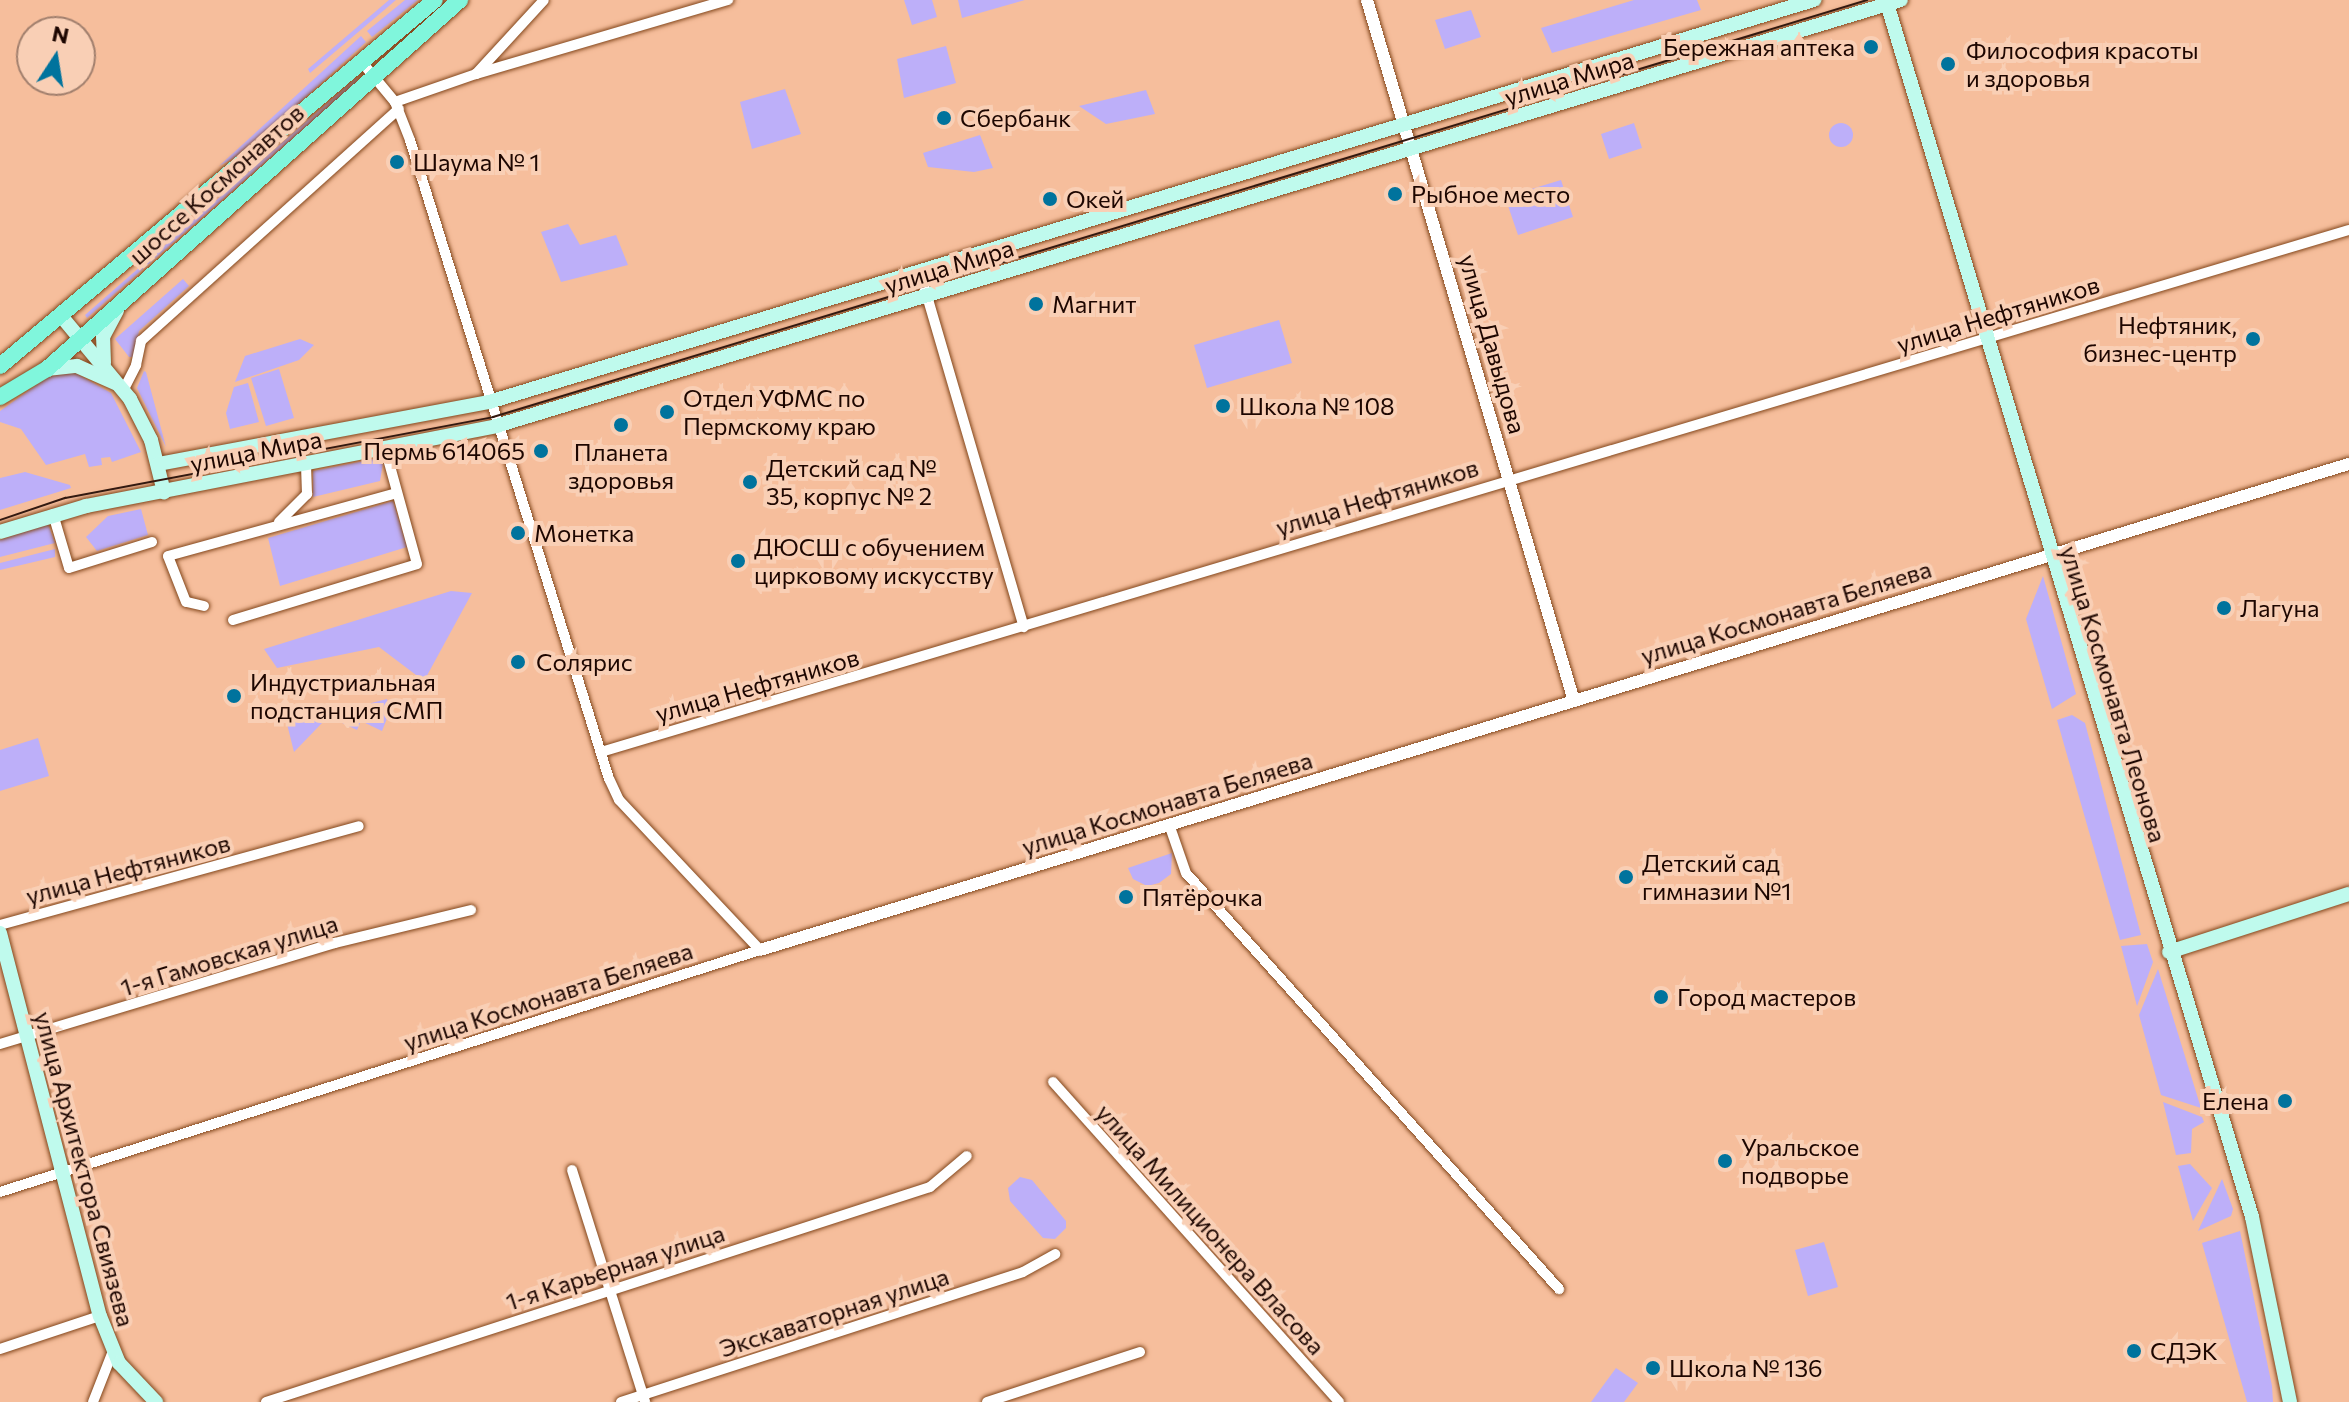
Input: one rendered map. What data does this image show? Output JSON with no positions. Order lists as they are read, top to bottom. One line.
{"streets":{"main road":["улица Мира","шоссе Космонавтов","улица Космонавта Леонова","улица Архитектора Свиязева"],"street":["улица Нефтяников","улица Давыдова","улица Космонавта Беляева","1-я Гамовская улица","улица Милиционера Власова","1-я Карьерная улица","Экскаваторная улица"]},"crossings":[["улица Мира","улица Давыдова"],["улица Мира","улица Космонавта Леонова"],["улица Нефтяников","улица Давыдова"],["улица Нефтяников","улица Космонавта Леонова"],["улица Давыдова","улица Космонавта Беляева"],["улица Космонавта Беляева","улица Космонавта Леонова"],["улица Космонавта Беляева","улица Архитектора Свиязева"],["1-я Гамовская улица","улица Архитектора Свиязева"]],"places":["Бережная аптека","Философия красоты и здоровья","Сбербанк","Шаума № 1","Рыбное место","Окей","Магнит","Нефтяник, бизнес-центр","Школа № 108","Отдел УФМС по Пермскому краю","Планета здоровья","Пермь 614065","Детский сад № 35, корпус № 2","Монетка","ДЮСШ с обучением цирковому искусству","Лагуна","Солярис","Индустриальная подстанция СМП","Детский сад гимназии №1","Пятёрочка","Город мастеров","Елена","Уральское подворье","СДЭК","Школа № 136"],"north":"top"}
